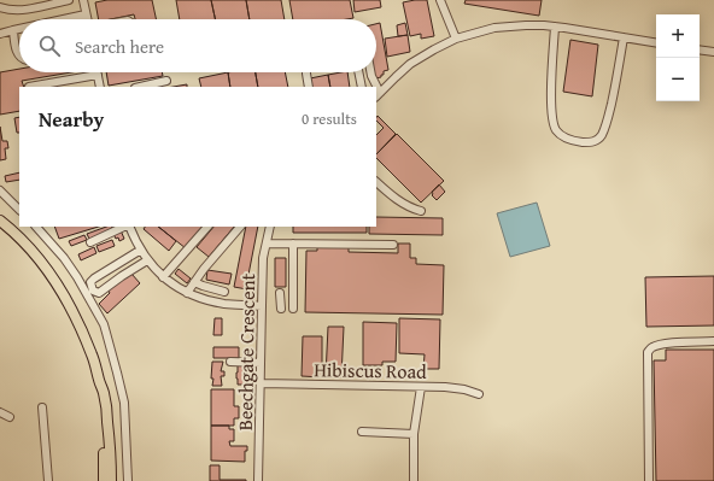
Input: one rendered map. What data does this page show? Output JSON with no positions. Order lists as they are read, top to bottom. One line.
{"streets":{"street":["Beechgate Crescent","Hibiscus Road"]},"crossings":[["Beechgate Crescent","Hibiscus Road"]],"page":{"map_buttons":["+","−"],"search":"Search here","heading":["Nearby","0 results"]}}
